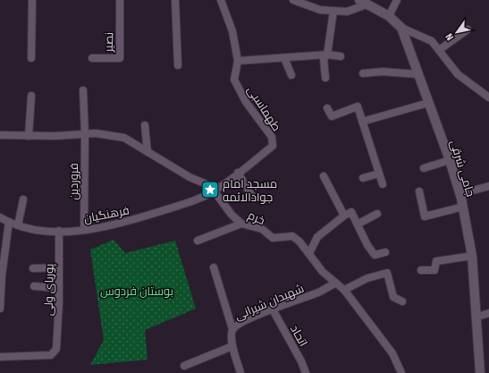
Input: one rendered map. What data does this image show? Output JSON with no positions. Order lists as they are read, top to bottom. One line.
{"streets":{"street":["نصیر","طهماسبی","جامی شرقی","فروردین","فرهنگیان","خرم","پوریای ولی","شهیدان شیرانی","اتحاد"]},"crossings":[["طهماسبی","فرهنگیان"],["طهماسبی","خرم"],["فروردین","فرهنگیان"],["فروردین","خرم"],["فرهنگیان","خرم"],["فرهنگیان","پوریای ولی"],["خرم","شهیدان شیرانی"],["شهیدان شیرانی","اتحاد"]],"parks":["بوستان فردوس"],"places":{"place":["مسجد امام جوادالائمه"]},"north":"bottom left"}
